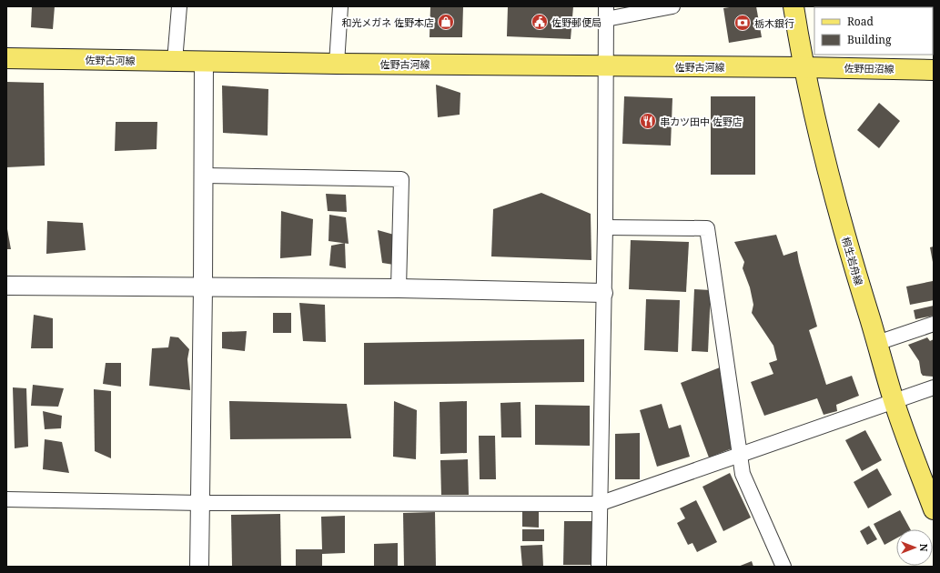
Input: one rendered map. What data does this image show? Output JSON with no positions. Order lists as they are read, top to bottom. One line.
{"streets":{"main road":["佐野古河線","佐野田沼線","桐生岩舟線"]},"crossings":[["佐野古河線","佐野田沼線"],["佐野古河線","桐生岩舟線"],["佐野田沼線","桐生岩舟線"]],"places":{"shop":["和光メガネ 佐野本店"],"public building":["佐野郵便局"],"bank":["栃木銀行"],"restaurant":["串カツ田中 佐野店"]},"legend":["Road","Building"],"north":"right"}
